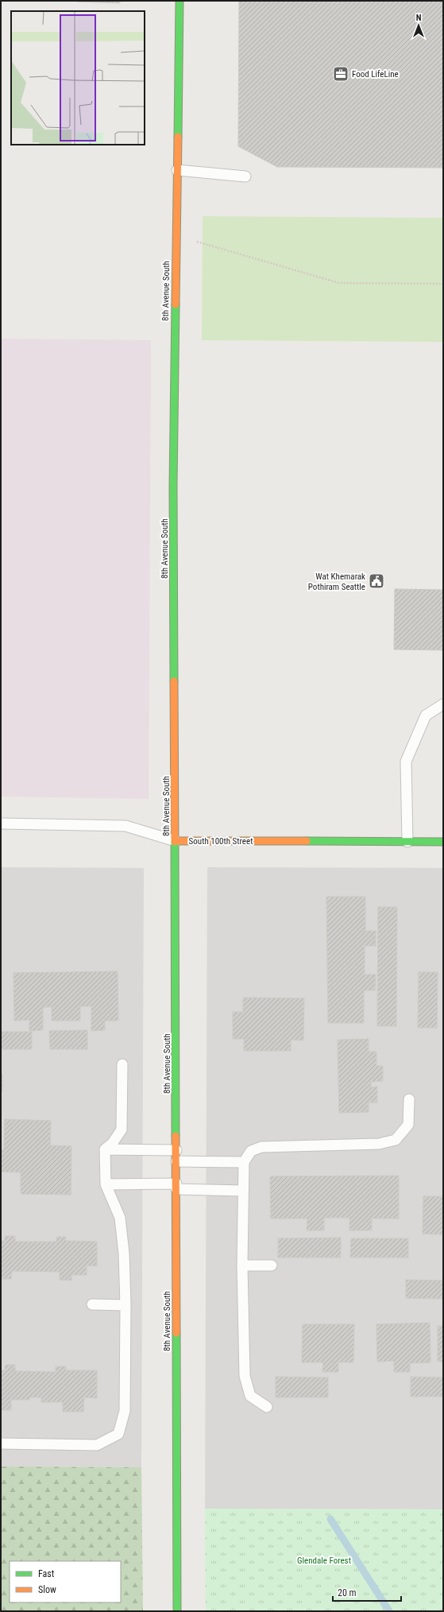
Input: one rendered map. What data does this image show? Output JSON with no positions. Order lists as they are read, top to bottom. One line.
{"streets":{"street":["8th Avenue South","South 100th Street"]},"crossings":[["8th Avenue South","South 100th Street"]],"parks":["Glendale Forest"],"places":{"office":["Food LifeLine"],"public building":["Wat Khemarak Pothiram Seattle"]},"legend":["Fast","Slow"],"scale_bar":"20 m","north":"top"}
